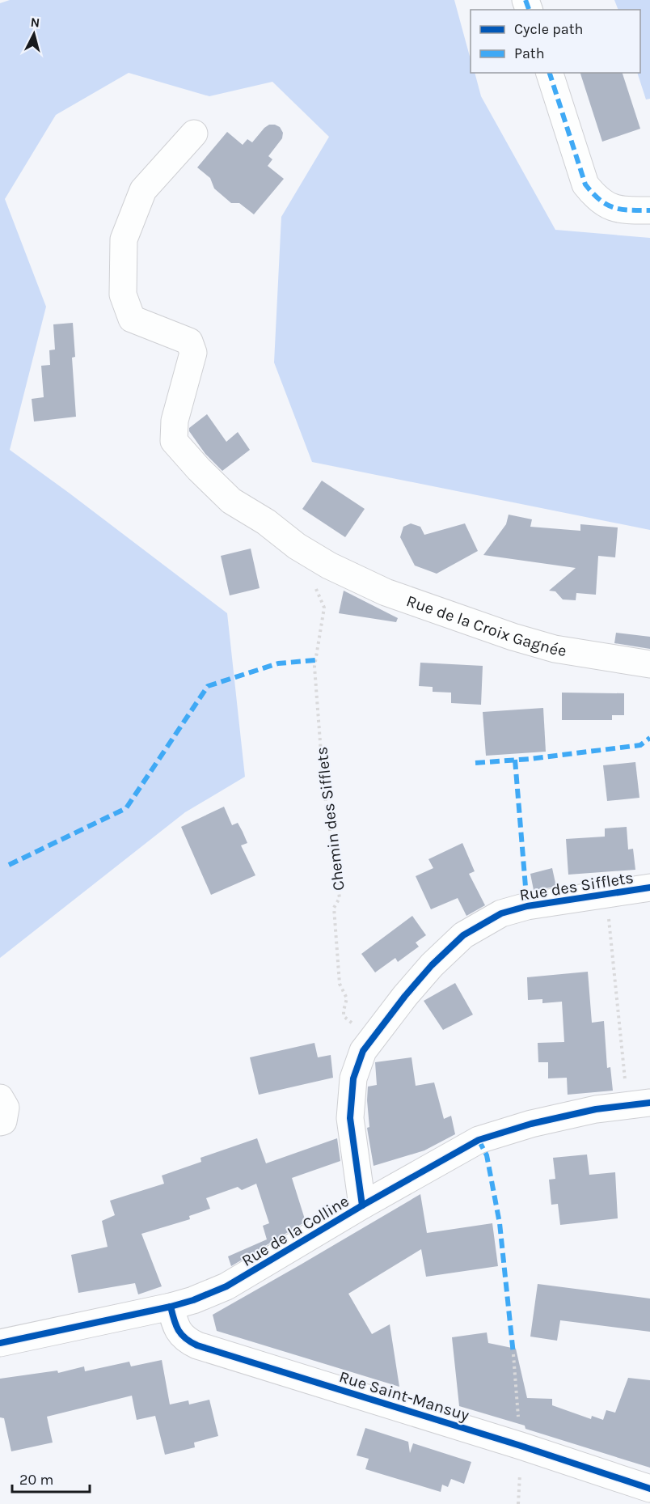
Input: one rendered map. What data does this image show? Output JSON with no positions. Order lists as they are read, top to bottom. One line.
{"streets":{"street":["Rue de la Croix Gagnée","Rue des Sifflets","Rue de la Colline","Rue Saint-Mansuy"],"path":["Chemin des Sifflets"]},"crossings":[["Rue de la Croix Gagnée","Chemin des Sifflets"],["Chemin des Sifflets","Rue des Sifflets"],["Rue des Sifflets","Rue de la Colline"],["Rue de la Colline","Rue Saint-Mansuy"]],"legend":["Cycle path","Path"],"scale_bar":"20 m","north":"top"}
